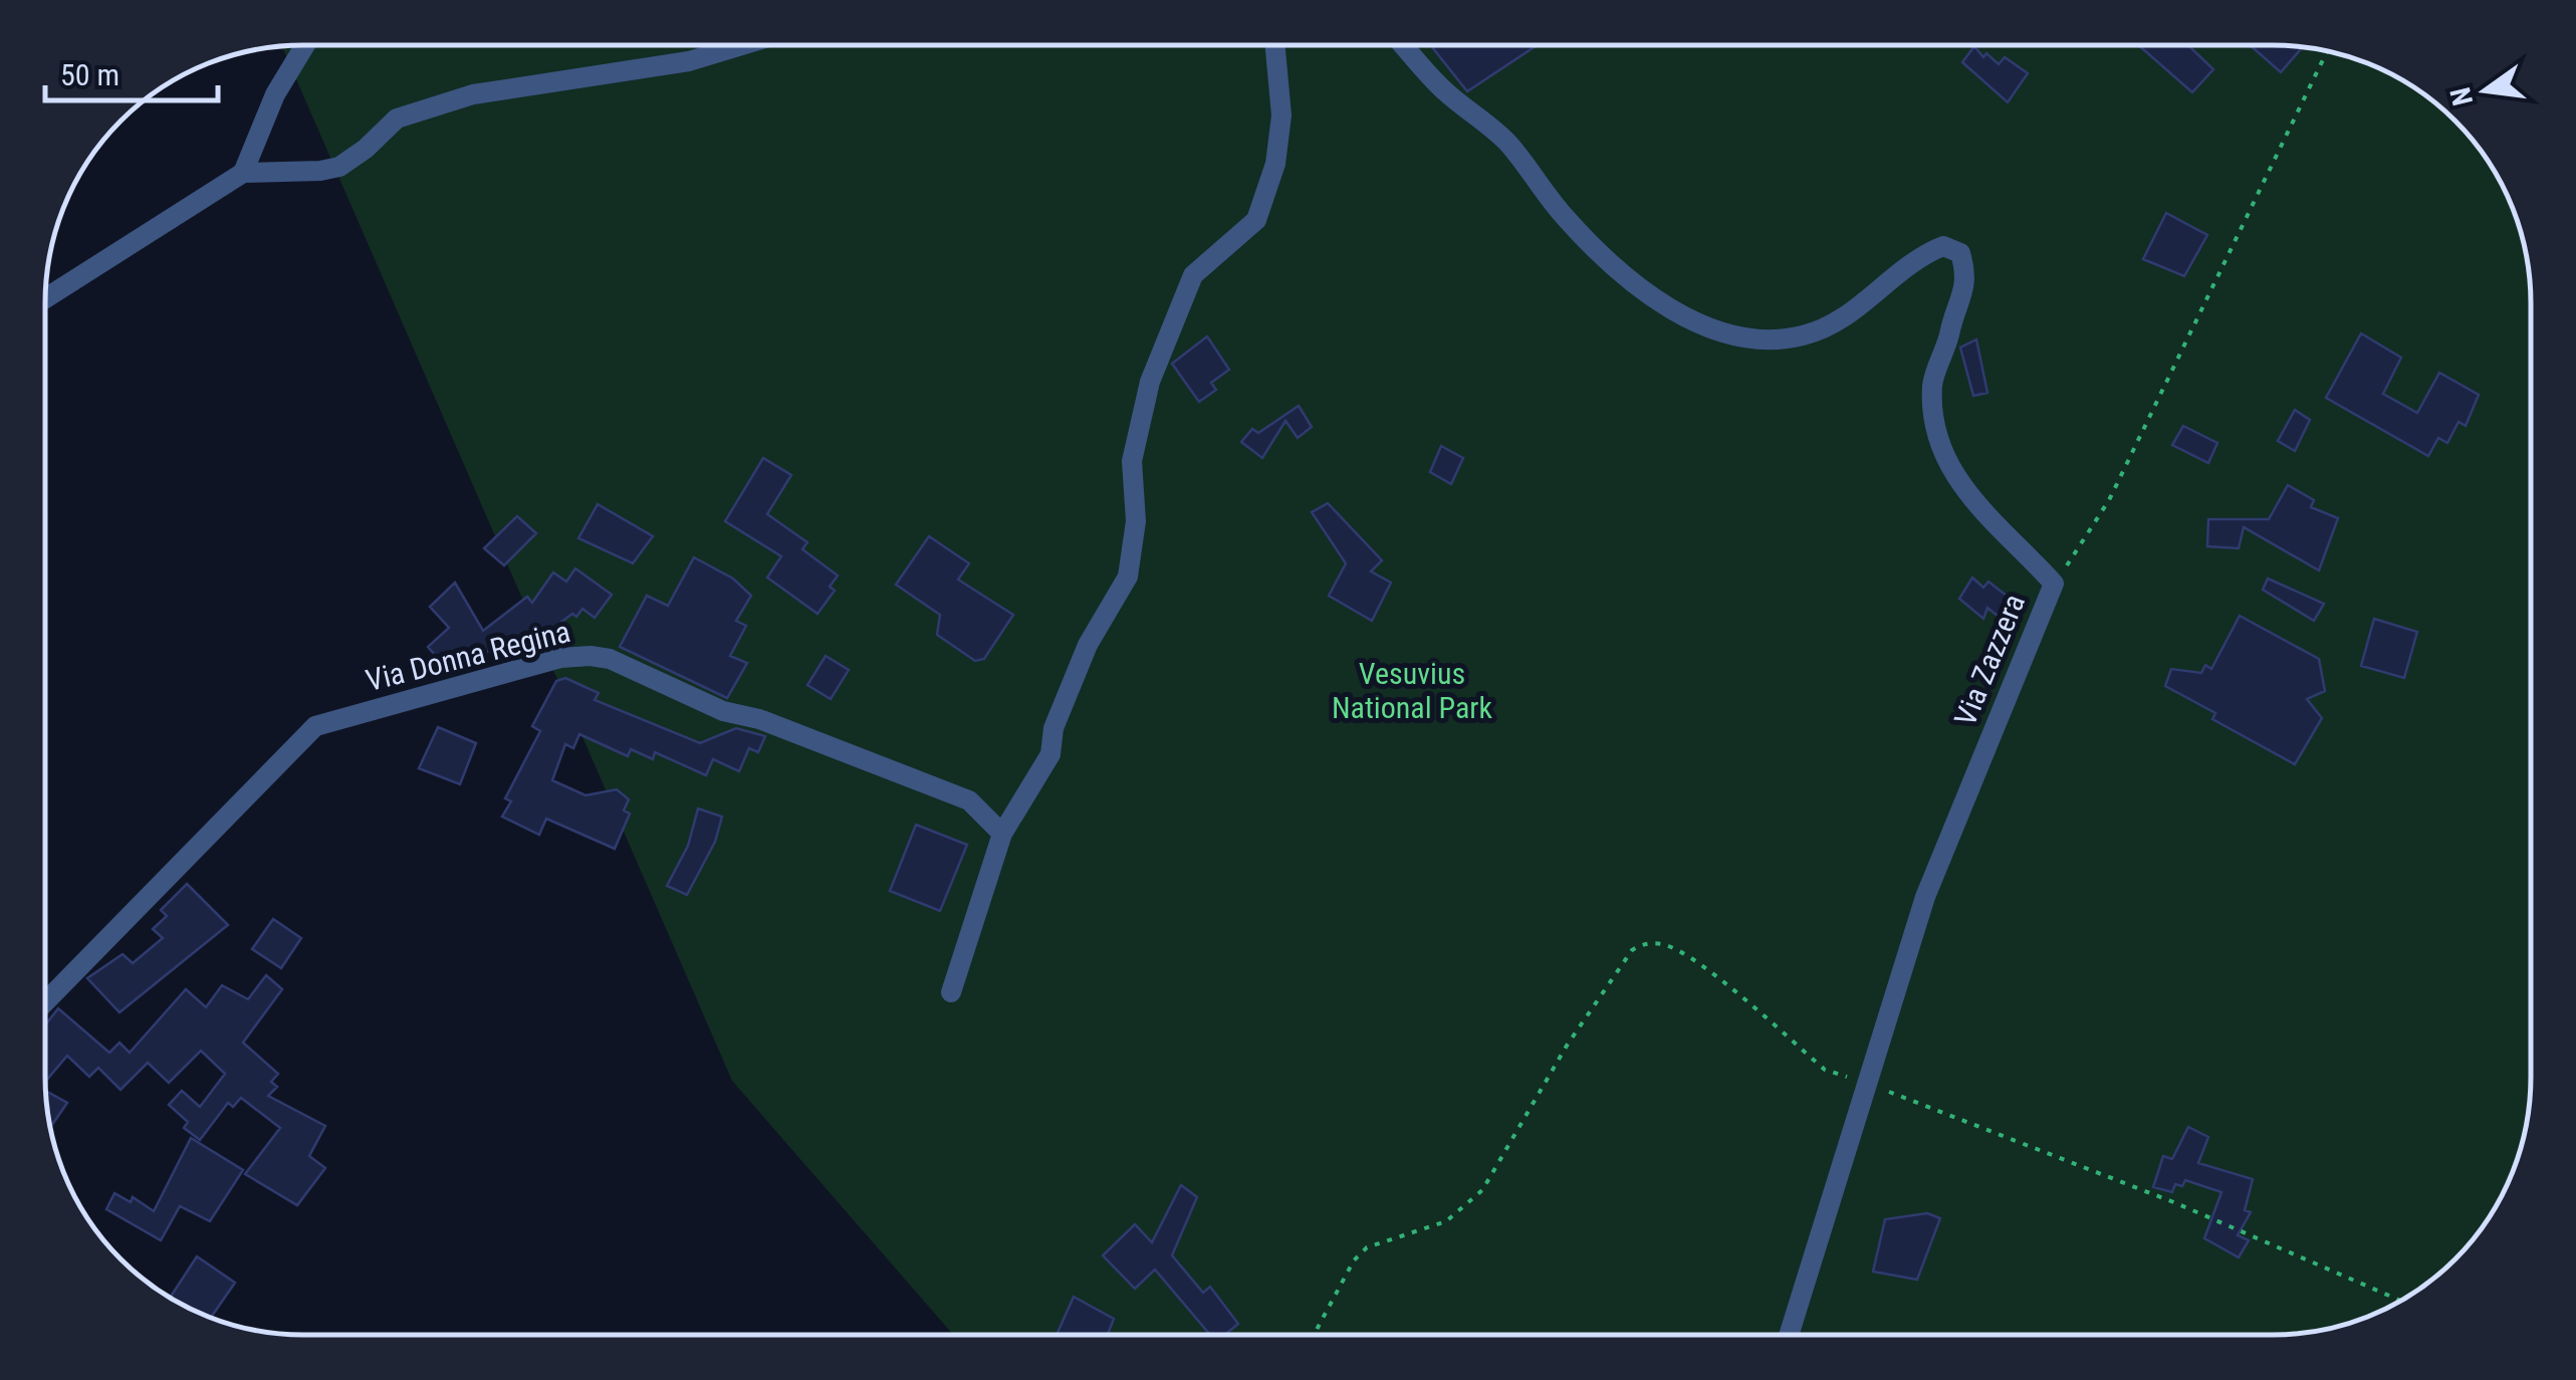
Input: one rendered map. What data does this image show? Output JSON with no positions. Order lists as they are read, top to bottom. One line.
{"streets":{"street":["Via Donna Regina","Via Zazzera"]},"parks":["Vesuvius National Park"],"scale_bar":"50 m","north":"left"}
